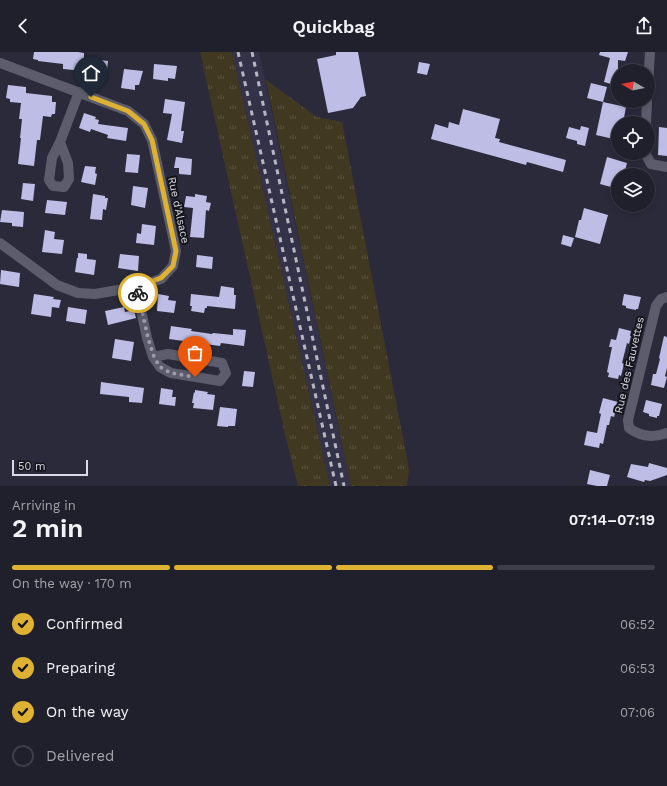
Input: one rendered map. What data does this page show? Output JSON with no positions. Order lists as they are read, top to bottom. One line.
{"streets":{"street":["Rue d'Alsace","Rue des Fauvettes"]},"scale_bar":"50 m","north":"left","page":{"header":"Quickbag","scale":"50 m","heading":["2 min","Arriving in","07:14–07:19"],"bar":"On the way · 170 m","list":[["Confirmed","06:52"],["Preparing","06:53"],["On the way","07:06"],"Delivered"]}}
